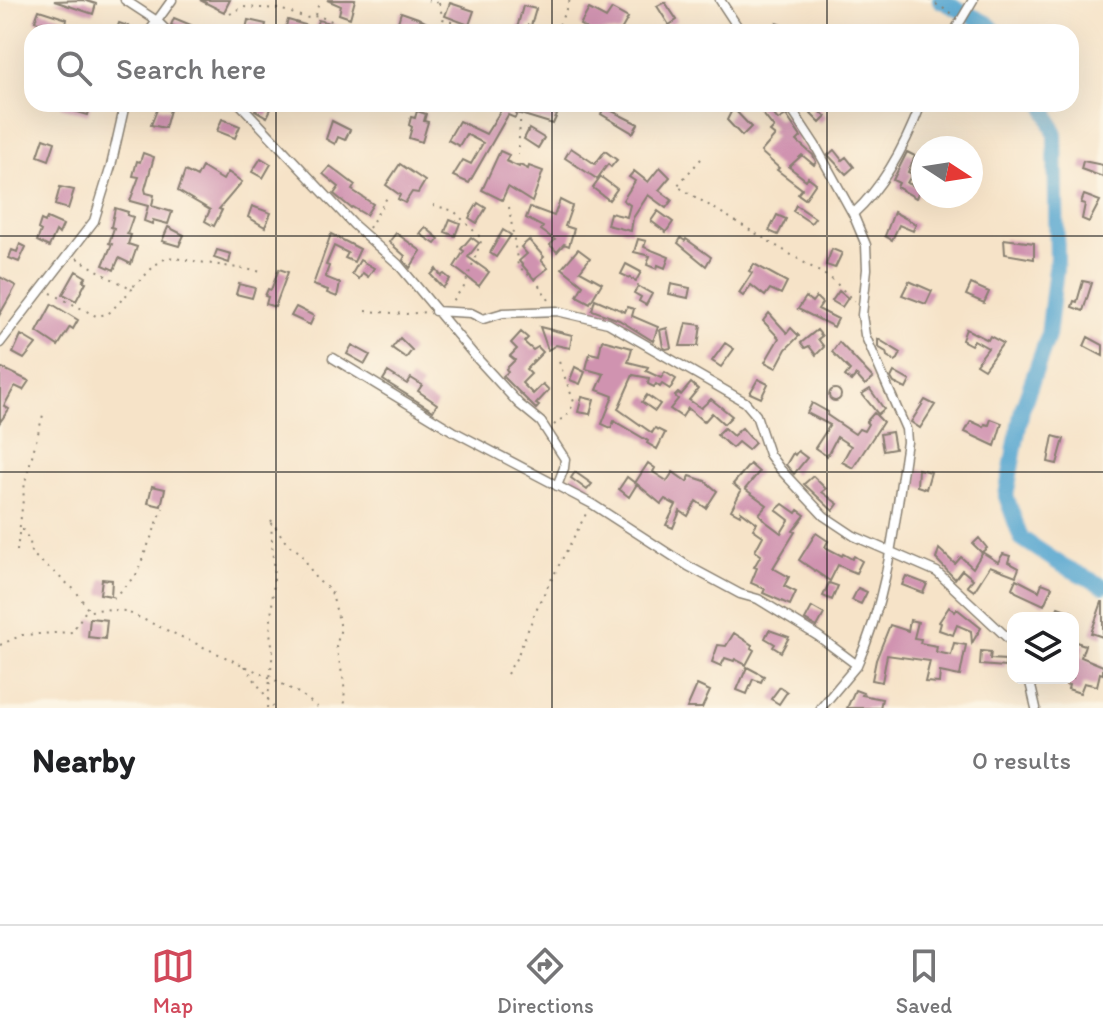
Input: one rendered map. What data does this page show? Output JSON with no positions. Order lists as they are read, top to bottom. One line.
{"north":"right","page":{"search":"Search here","heading":["Nearby","0 results"],"nav":["Map","Directions","Saved"]}}
